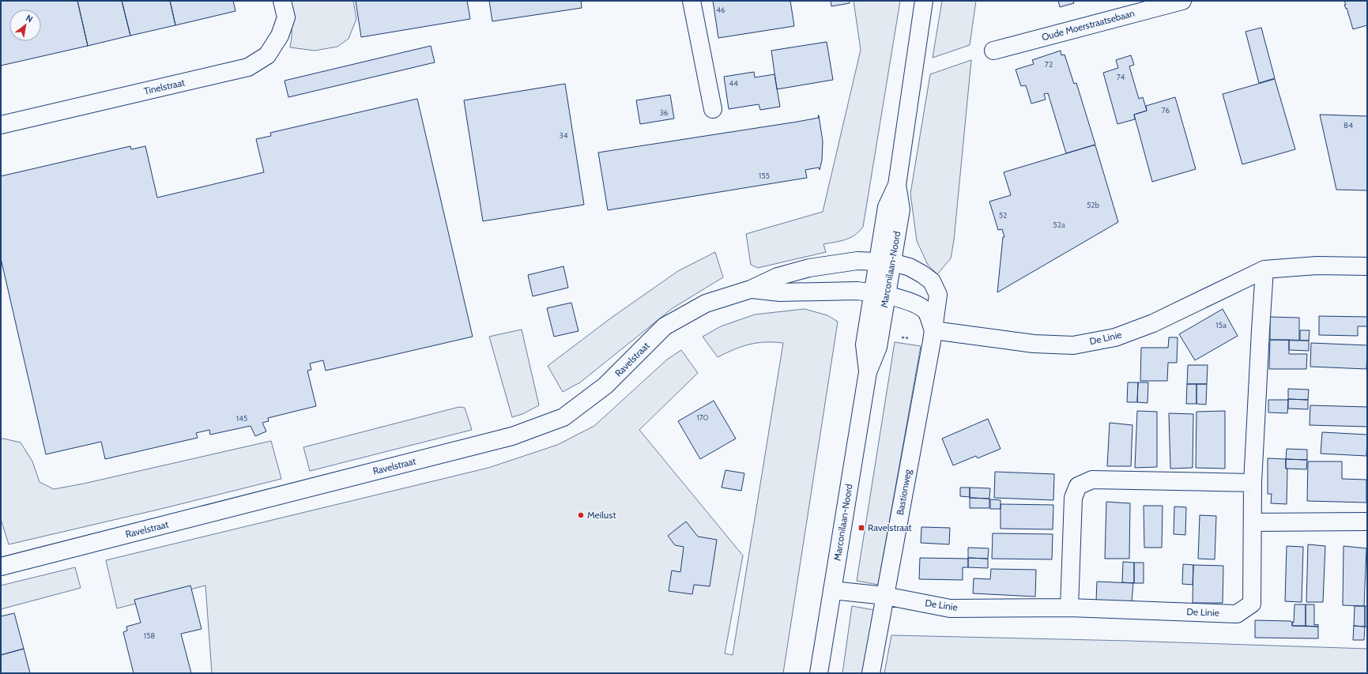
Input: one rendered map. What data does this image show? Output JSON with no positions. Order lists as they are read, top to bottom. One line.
{"streets":{"street":["Oude Moerstraatsebaan","Tinelstraat","Marconilaan-Noord","De Linie","Ravelstraat","Bastionweg"]},"crossings":[["Marconilaan-Noord","De Linie"],["Marconilaan-Noord","Ravelstraat"],["Marconilaan-Noord","Bastionweg"],["De Linie","Bastionweg"],["Ravelstraat","Bastionweg"]],"places":{"other":["Meilust"],"transit":["Ravelstraat"]},"house_numbers":["46","72","74","44","76","36","84","34","155","52b","52","52a","15a","170","145","158"],"north":"top right"}
